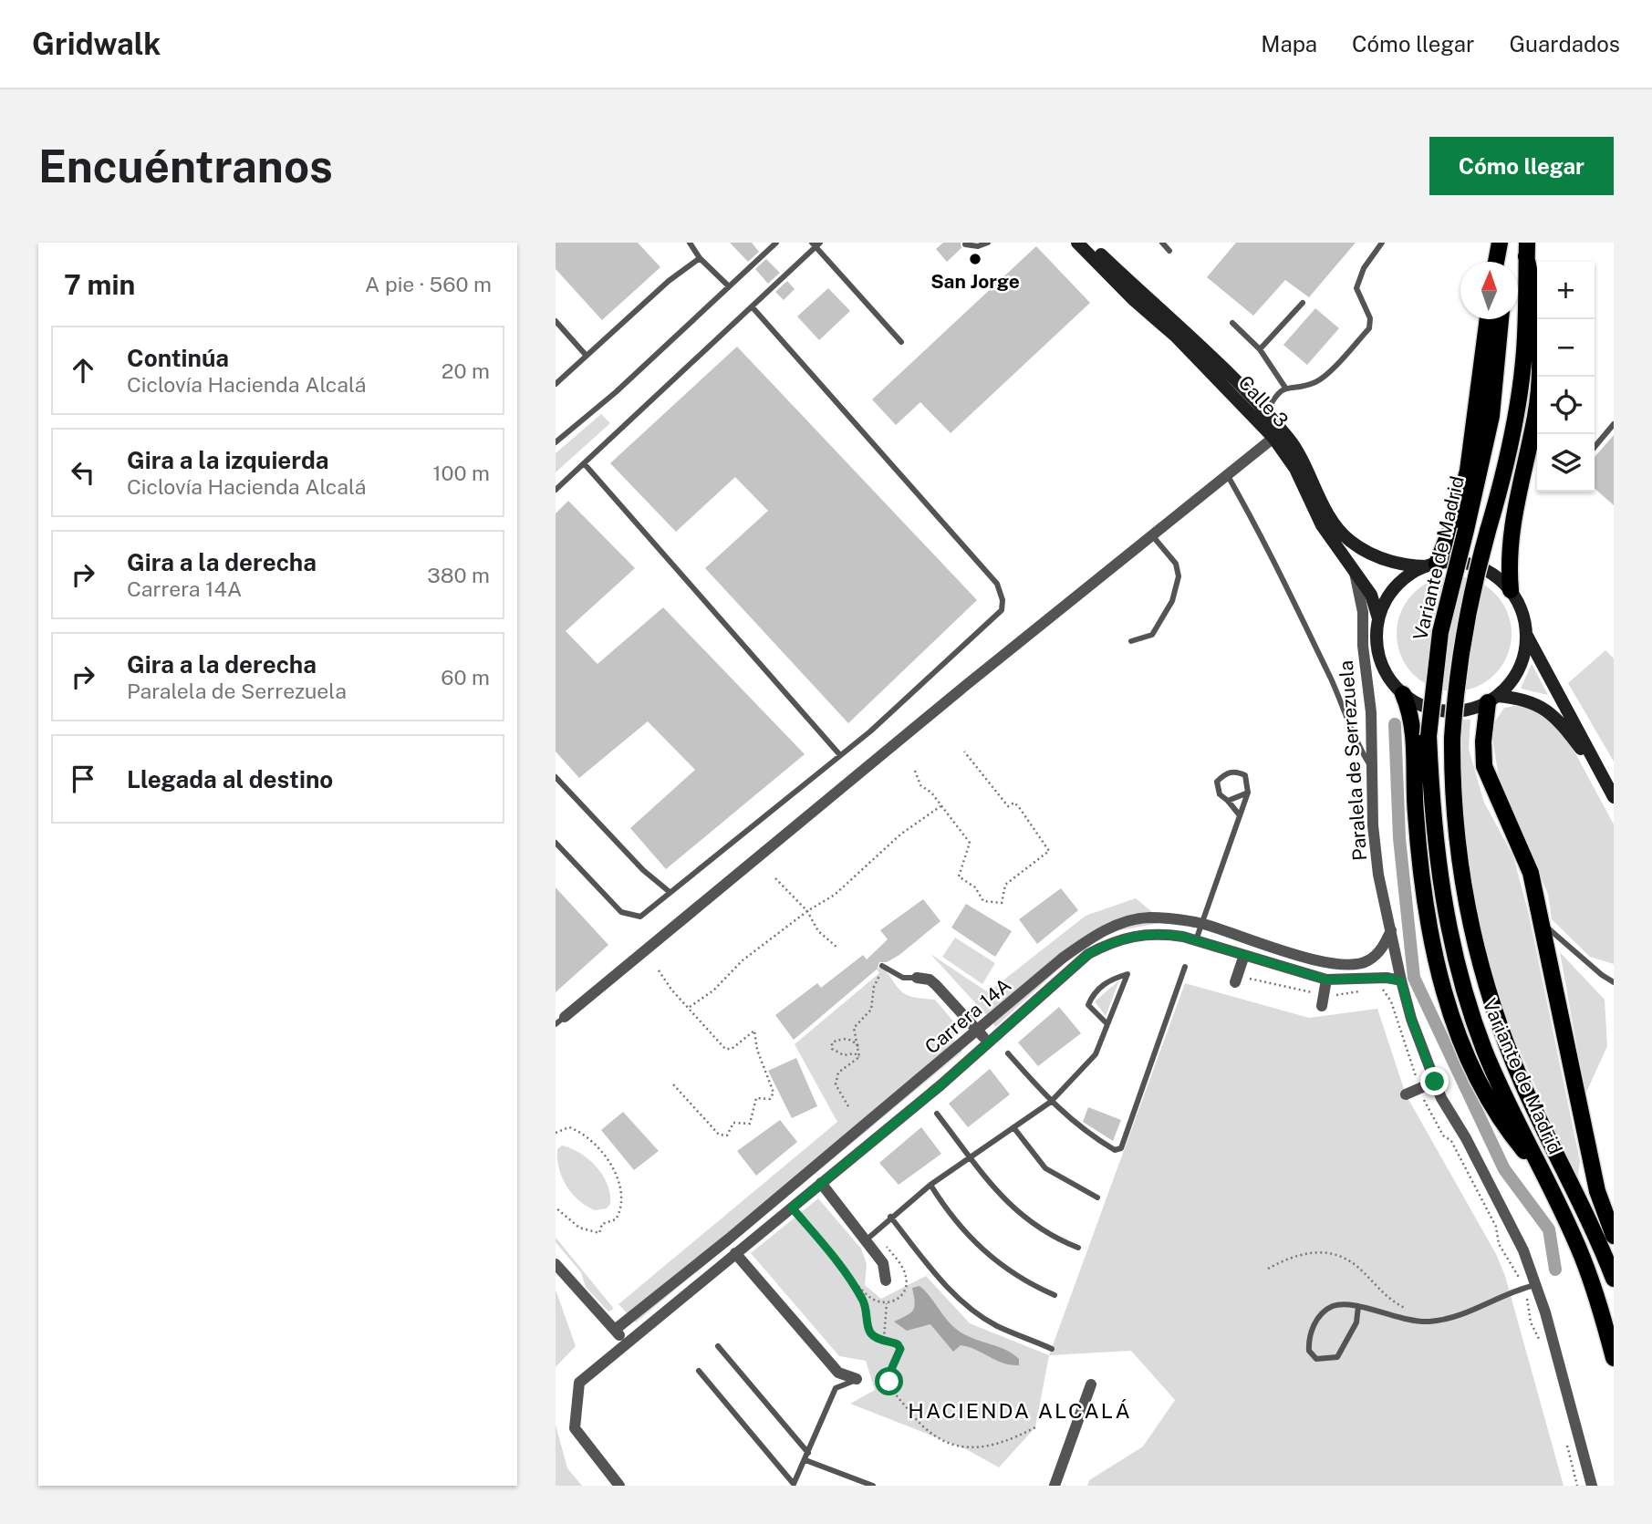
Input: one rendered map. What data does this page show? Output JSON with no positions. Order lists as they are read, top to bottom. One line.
{"streets":{"main road":["Calle 3","Variante de Madrid"],"street":["Paralela de Serrezuela","Carrera 14A"]},"crossings":[["Calle 3","Paralela de Serrezuela"],["Paralela de Serrezuela","Carrera 14A"]],"districts":["HACIENDA ALCALÁ"],"places":["San Jorge"],"north":"top","page":{"header":"Gridwalk","nav":["Mapa","Cómo llegar","Guardados"],"buttons":"Cómo llegar","title":"Encuéntranos","heading":["7 min","A pie · 560 m"],"map_buttons":["+","−"],"list":[["Continúa","Ciclovía Hacienda Alcalá","20 m"],["Gira a la izquierda","Ciclovía Hacienda Alcalá","100 m"],["Gira a la derecha","Carrera 14A","380 m"],["Gira a la derecha","Paralela de Serrezuela","60 m"],"Llegada al destino"]}}
